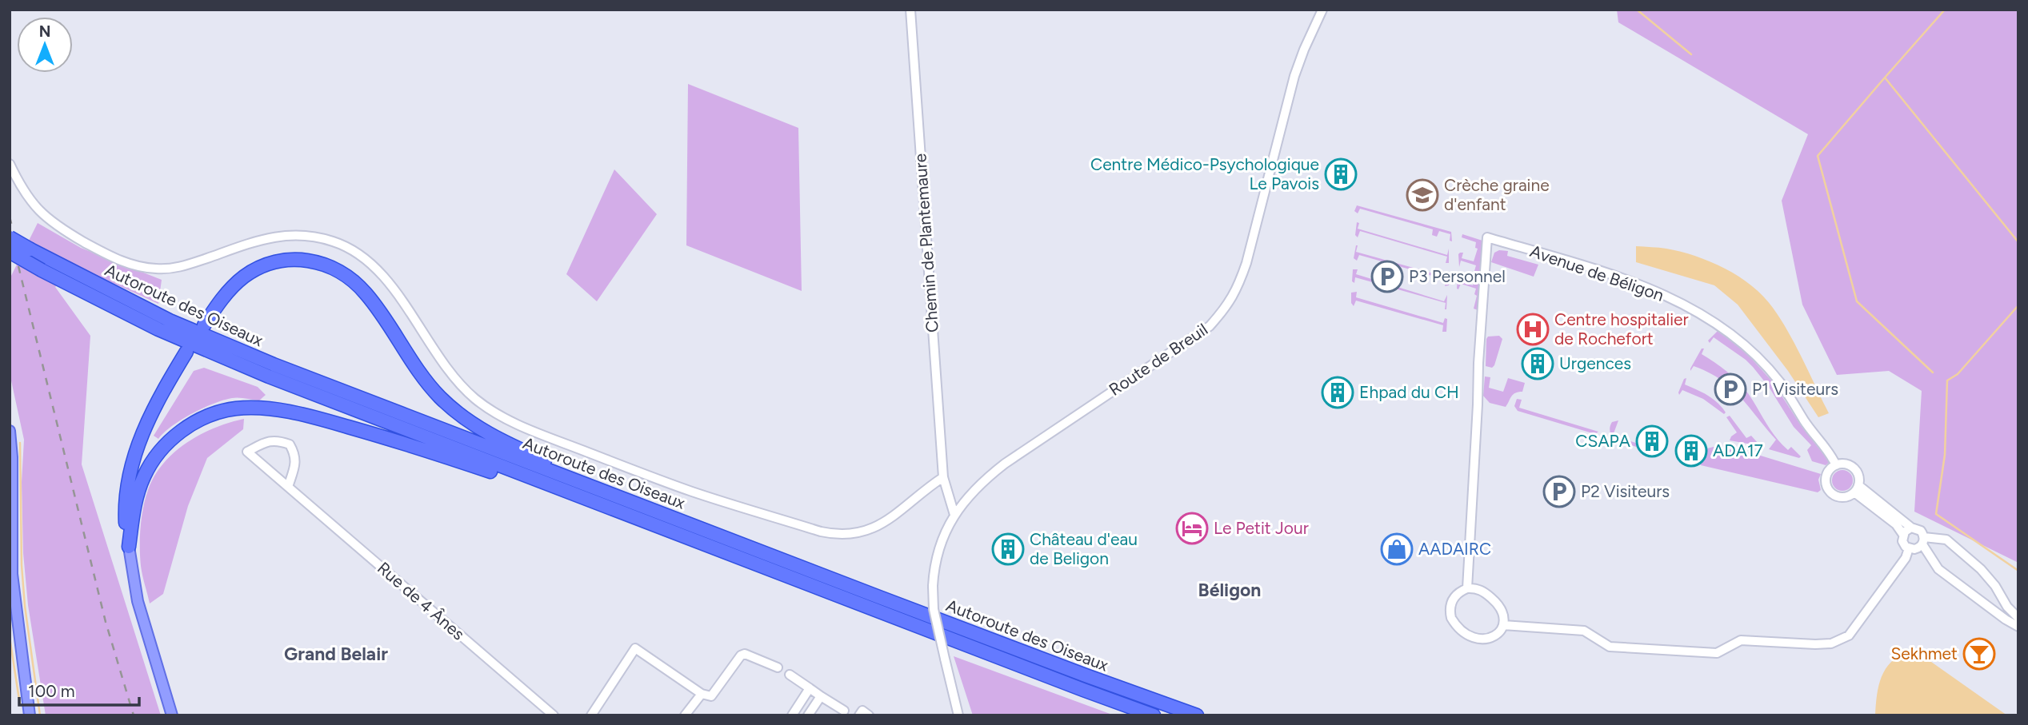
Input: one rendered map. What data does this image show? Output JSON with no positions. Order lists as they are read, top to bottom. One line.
{"streets":{"highway":["Autoroute des Oiseaux"],"street":["Chemin de Plantemaure","Avenue de Béligon","Route de Breuil","Rue de 4 Ânes"]},"crossings":[["Chemin de Plantemaure","Route de Breuil"]],"districts":["Béligon","Grand Belair"],"places":{"building":["Centre Médico-Psychologique Le Pavois","Urgences","Ehpad du CH","CSAPA","ADA17","Château d'eau de Beligon"],"school or university":["Crèche graine d'enfant"],"parking":["P3 Personnel","P1 Visiteurs","P2 Visiteurs"],"hospital":["Centre hospitalier de Rochefort"],"hotel":["Le Petit Jour"],"shop":["AADAIRC"],"bar":["Sekhmet"]},"scale_bar":"100 m","north":"top"}
